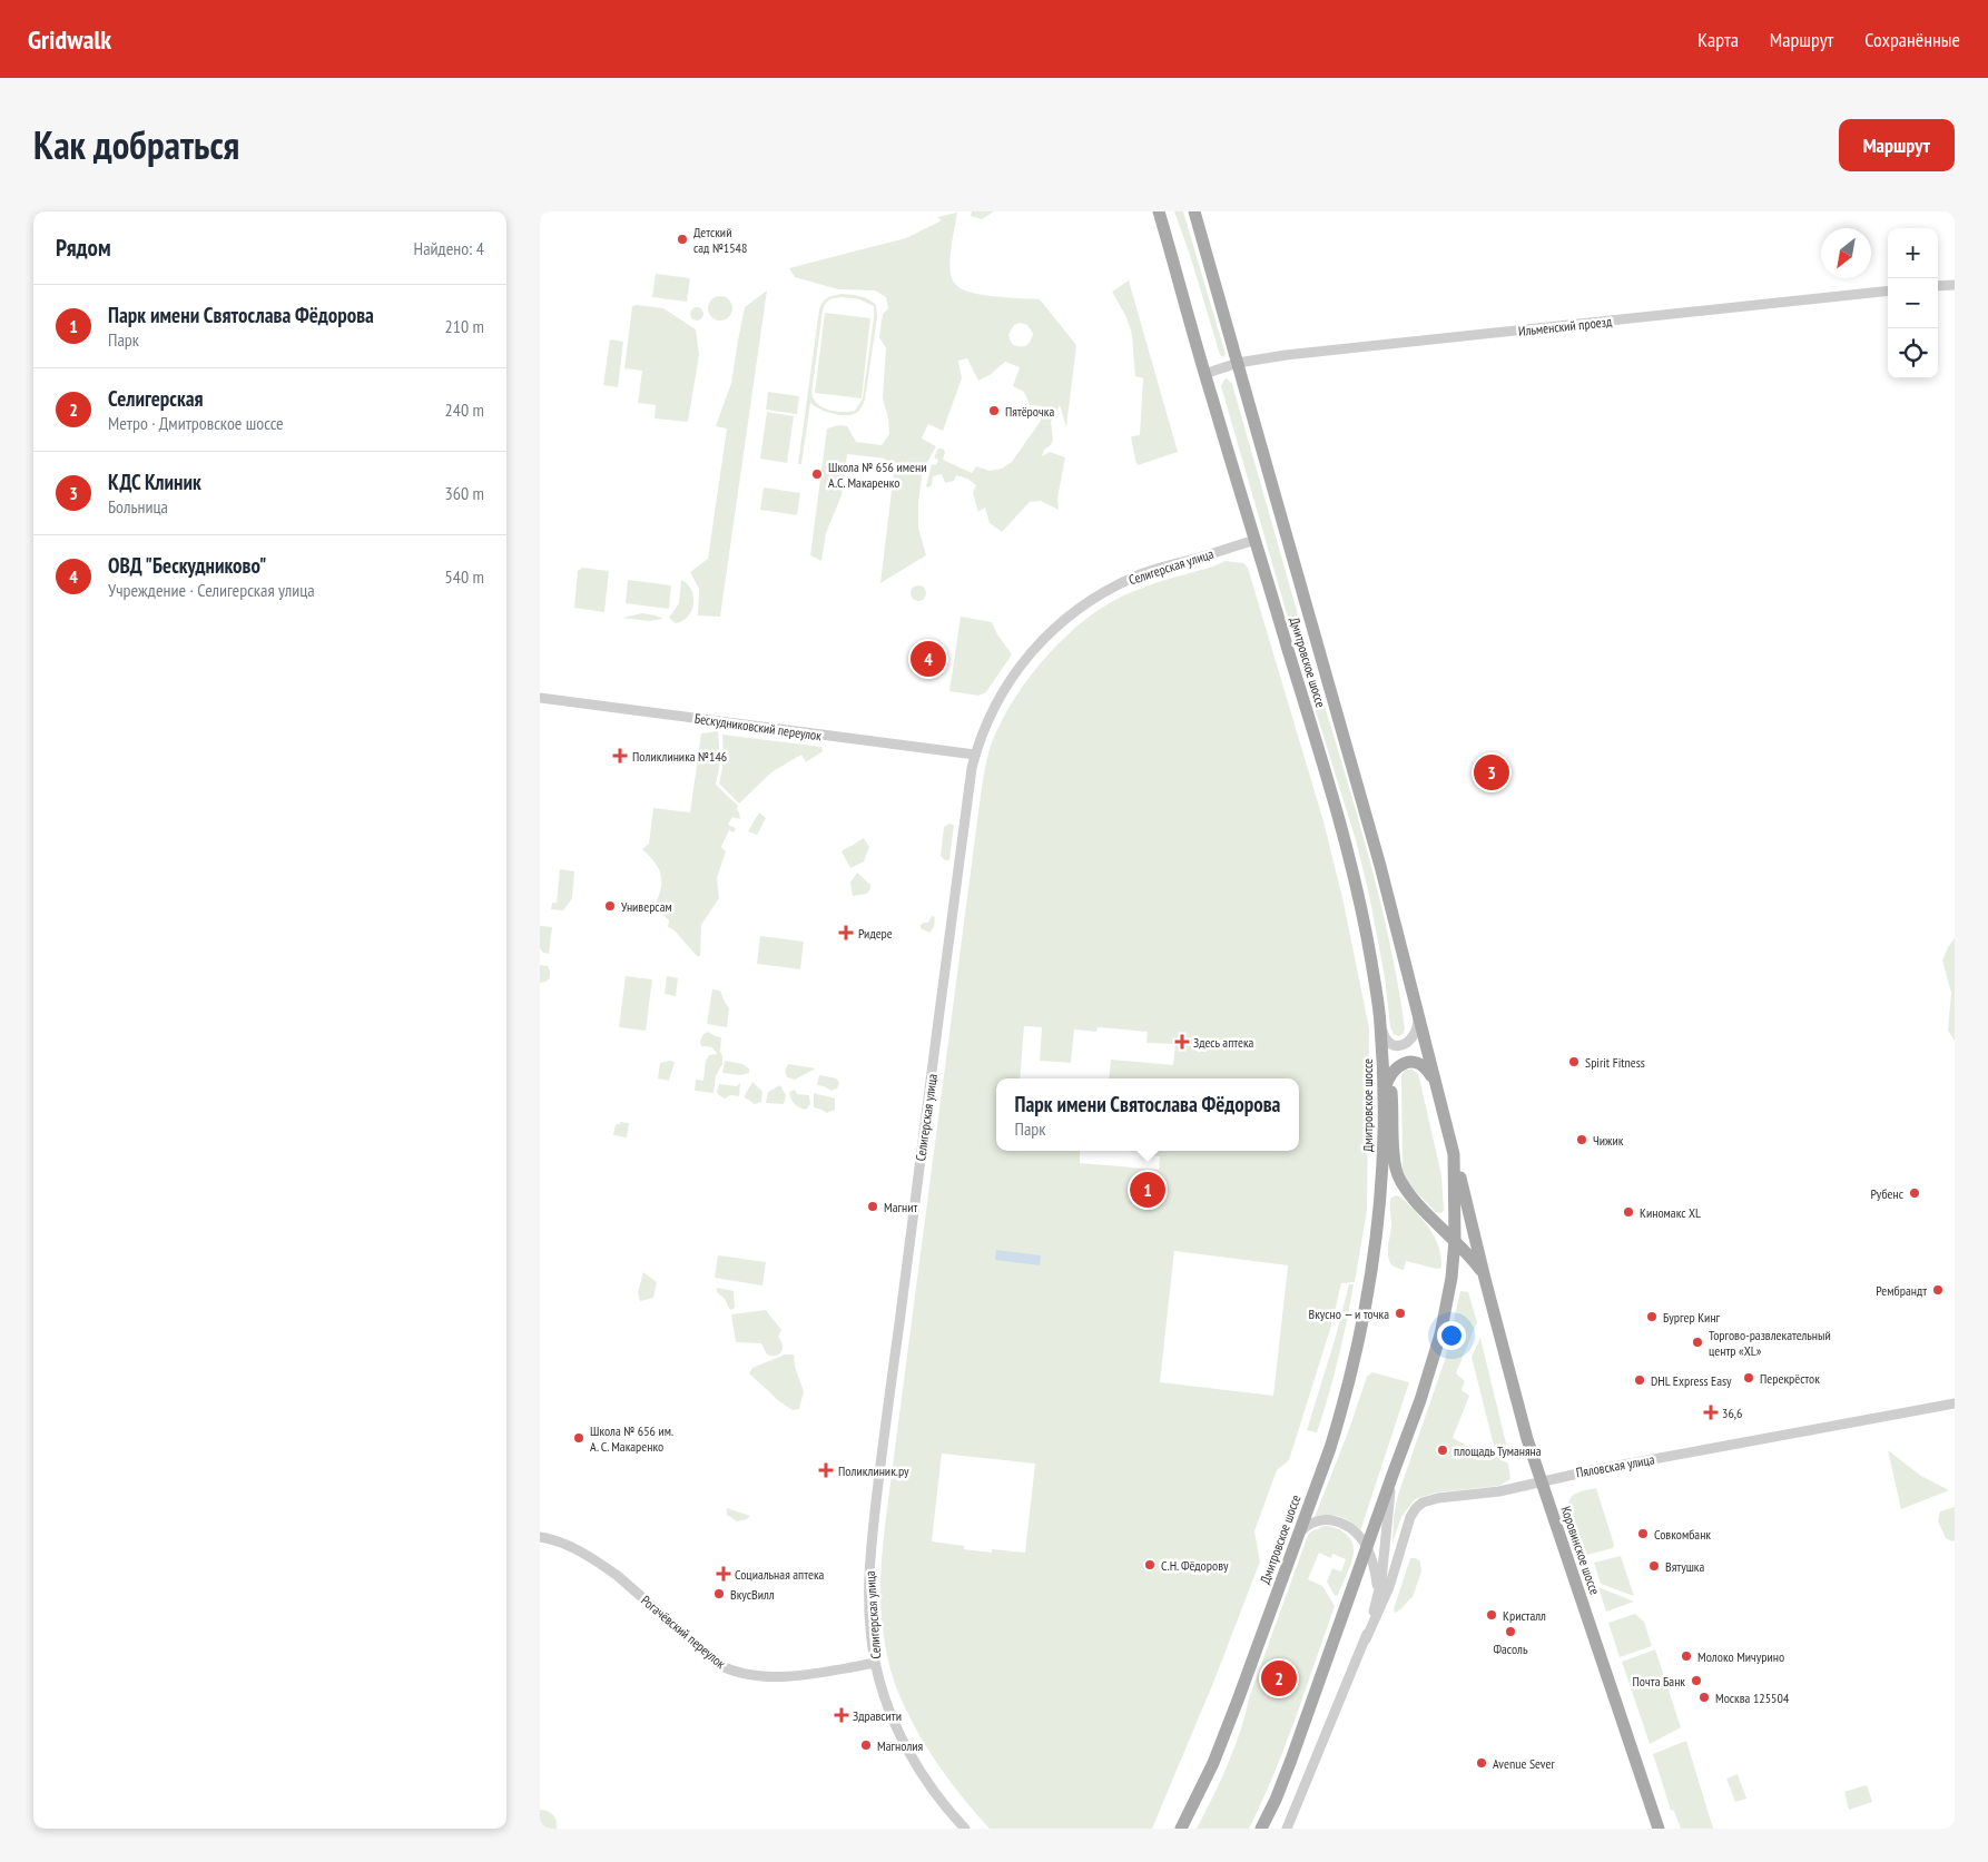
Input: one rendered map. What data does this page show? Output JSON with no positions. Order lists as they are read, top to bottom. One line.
{"streets":{"main road":["Дмитровское шоссе","Коровинское шоссе"],"street":["Ильменский проезд","Селигерская улица","Бескудниковский переулок","Пяловская улица","Рогачёвский переулок"]},"crossings":[["Ильменский проезд","Дмитровское шоссе"],["Селигерская улица","Дмитровское шоссе"],["Селигерская улица","Бескудниковский переулок"],["Селигерская улица","Рогачёвский переулок"],["Дмитровское шоссе","Коровинское шоссе"],["Пяловская улица","Коровинское шоссе"]],"places":{"other":["Детский сад №1548","Пятёрочка","Школа № 656 имени А.С. Макаренко","Универсам","Spirit Fitness","Чижик","Рубенс","Магнит","Киномакс XL","Рембрандт","Вкусно — и точка","Бургер Кинг","Торгово-развлекательный центр «XL»","Перекрёсток","DHL Express Easy","Школа № 656 им. А. С. Макаренко","площадь Туманяна","Совкомбанк","С.Н. Фёдорову","Вятушка","ВкусВилл","Кристалл","Фасоль","Молоко Мичурино","Почта Банк","Москва 125504","Магнолия","Avenue Sever"],"health":["Поликлиника №146","Ридере","Здесь аптека","36,6","Поликлиник.ру","Социальная аптека","Здравсити"]},"north":"bottom left","page":{"header":"Gridwalk","nav":["Карта","Маршрут","Сохранённые"],"title":"Как добраться","buttons":"Маршрут","heading":["Рядом","Найдено: 4"],"map_buttons":["+","−"],"list":[{"mark":"1","name":"Парк имени Святослава Фёдорова","note":"Парк","value":"210 m"},{"mark":"2","name":"Селигерская","note":"Метро · Дмитровское шоссе","value":"240 m"},{"mark":"3","name":"КДС Клиник","note":"Больница","value":"360 m"},{"mark":"4","name":"ОВД \"Бескудниково\"","note":"Учреждение · Селигерская улица","value":"540 m"}],"pins":["4","3","1","2"],"popup":["Парк имени Святослава Фёдорова","Парк"]}}
